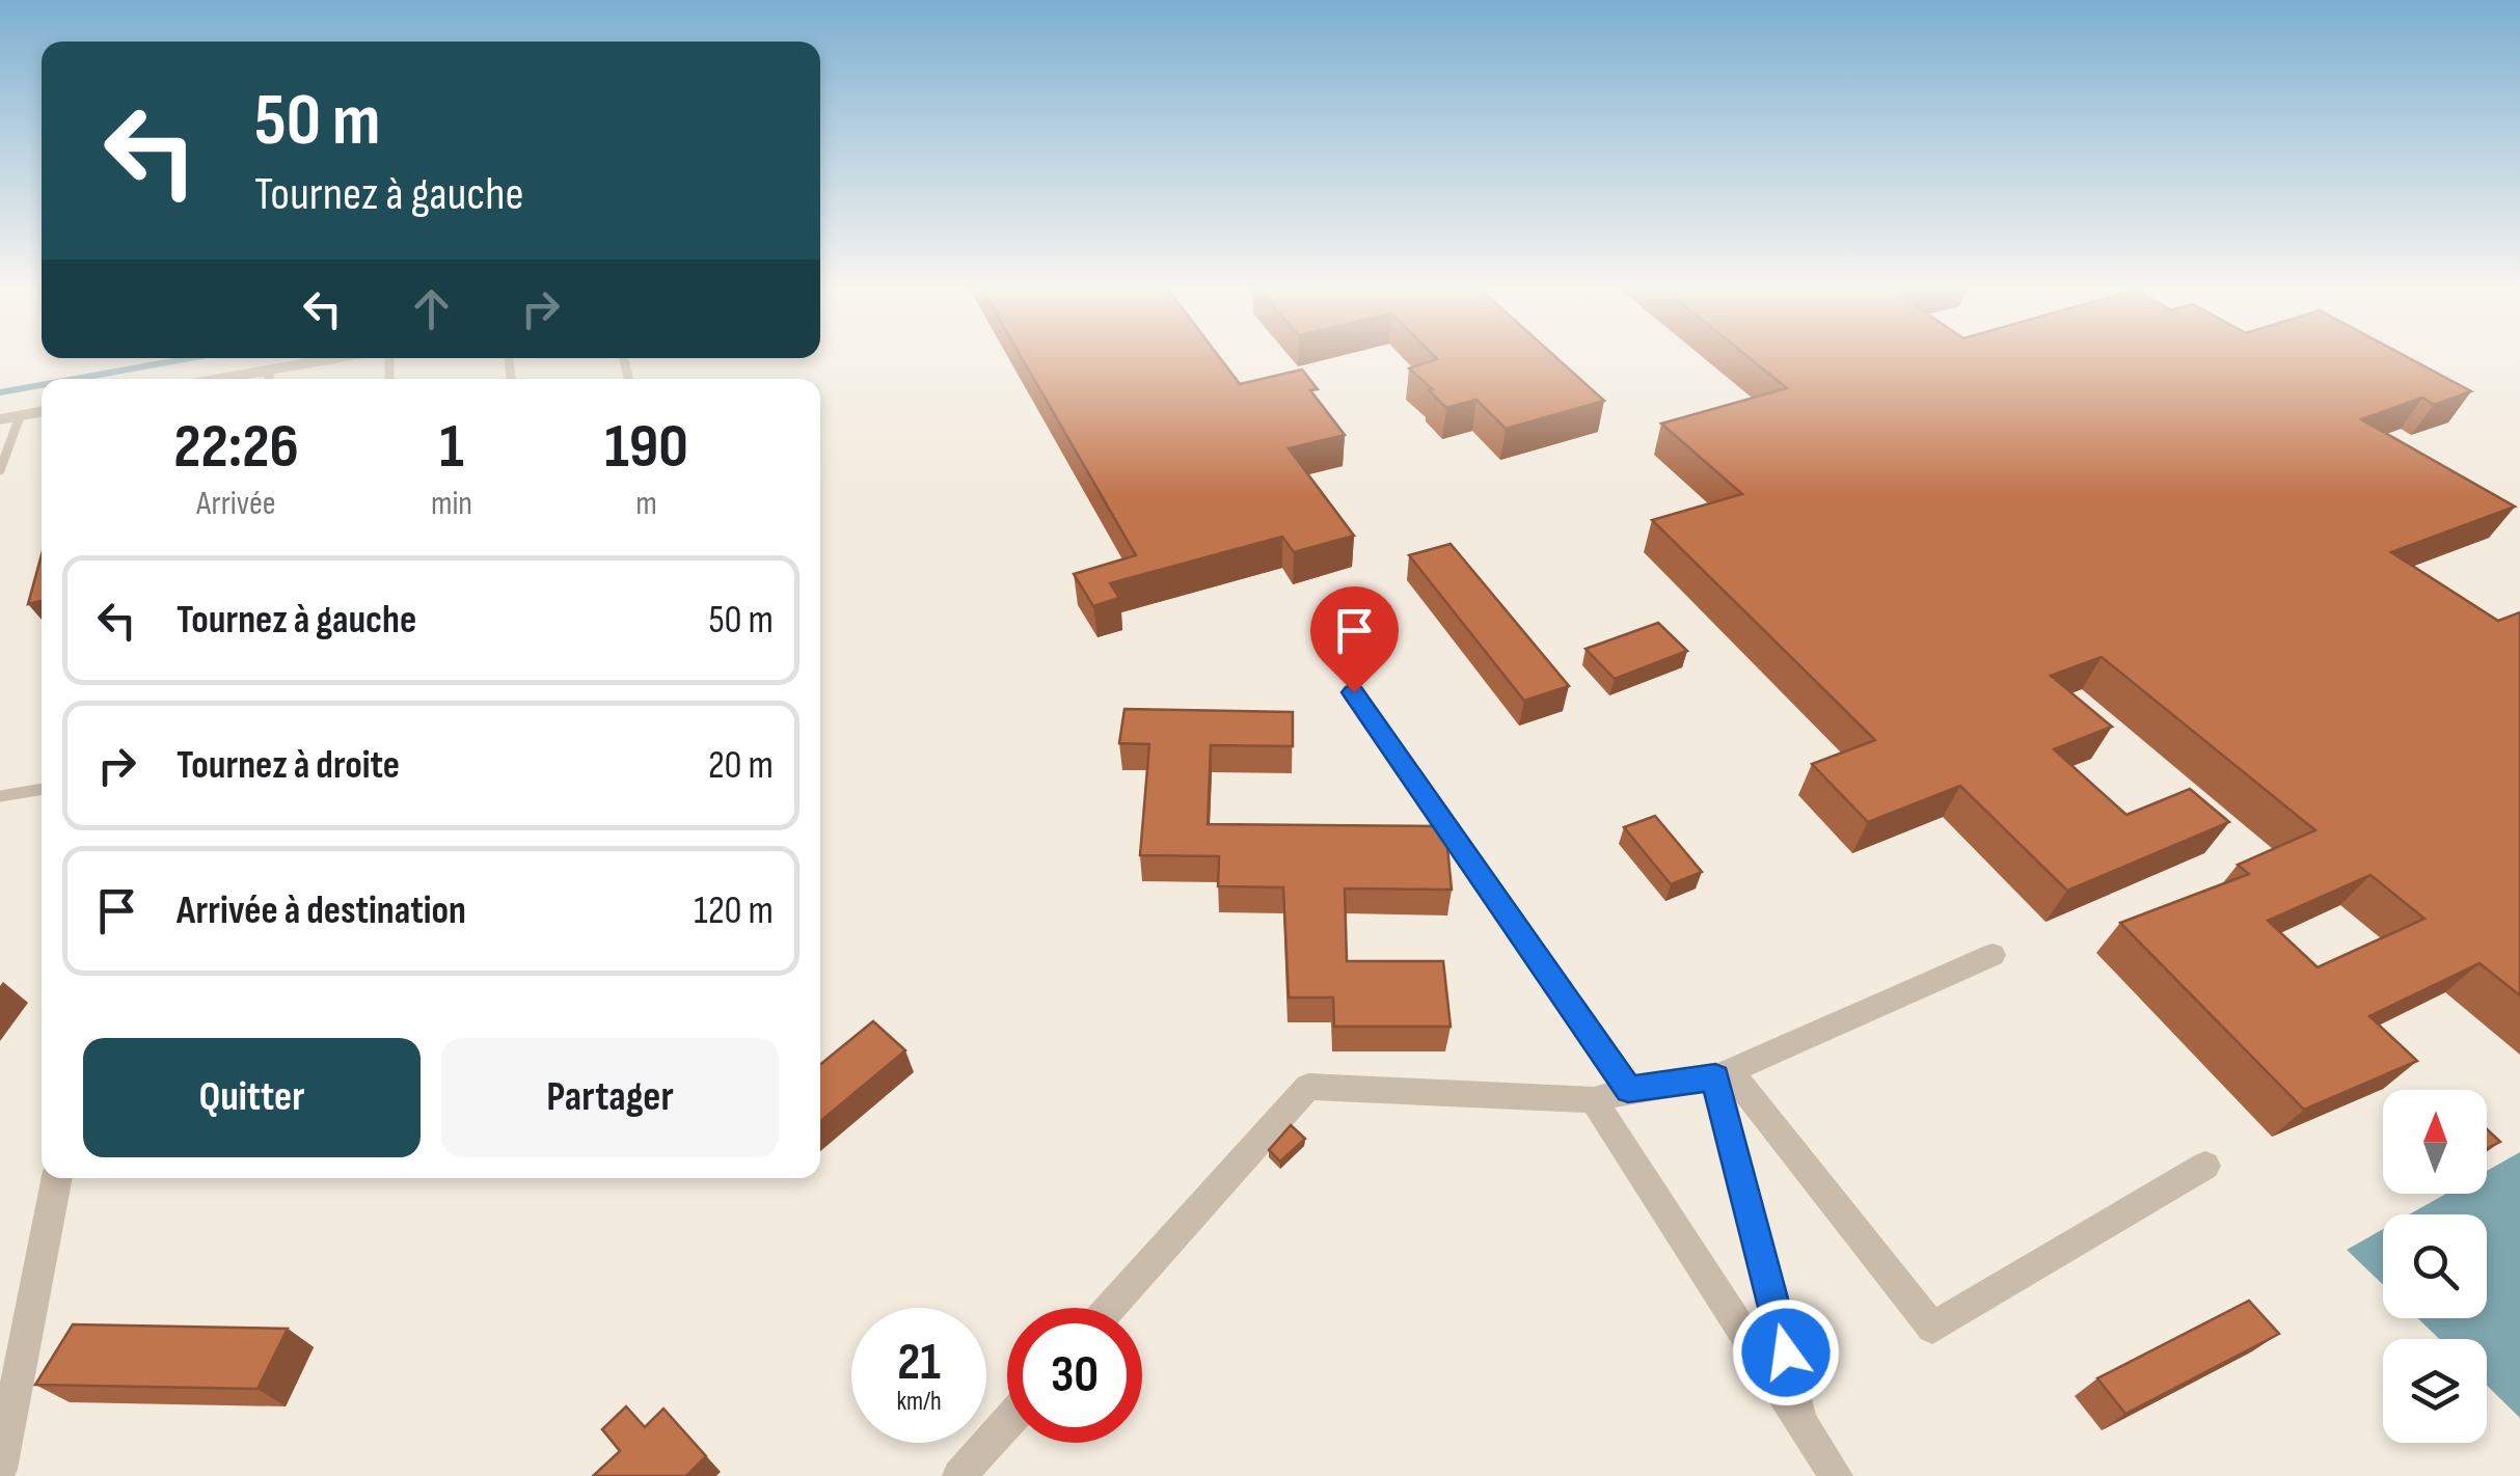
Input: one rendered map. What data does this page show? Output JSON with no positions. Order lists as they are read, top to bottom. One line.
{"north":"top","page":{"turn":["50 m","Tournez à gauche"],"eta":["22:26","Arrivée","1","min","190","m"],"list":[{"name":"Tournez à gauche","value":"50 m"},{"name":"Tournez à droite","value":"20 m"},{"name":"Arrivée à destination","value":"120 m"}],"buttons":["Quitter","Partager"],"speed":"21 km/h","limit":"30"}}
